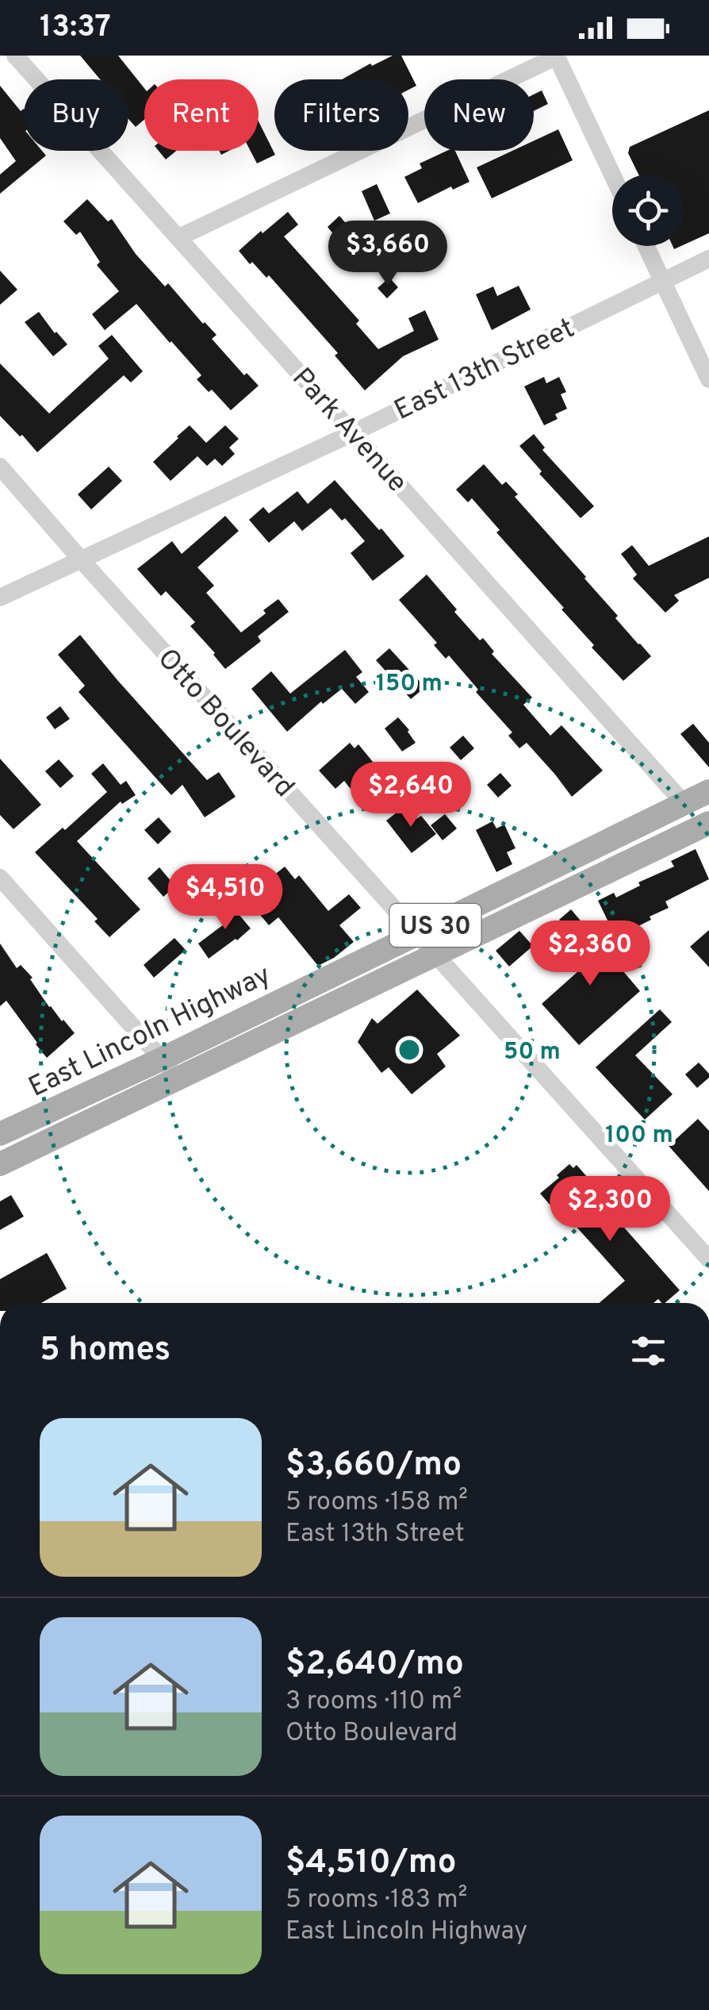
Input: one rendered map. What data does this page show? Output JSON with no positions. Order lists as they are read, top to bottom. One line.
{"streets":{"main road":["US 30","East Lincoln Highway"],"street":["East 13th Street","Park Avenue","Otto Boulevard"]},"crossings":[["East 13th Street","Park Avenue"],["East 13th Street","Otto Boulevard"],["Park Avenue","East Lincoln Highway"],["Otto Boulevard","East Lincoln Highway"]],"page":{"status":"13:37","chip":["Buy","Rent","Filters","New"],"price":["$3,660","$2,640","$4,510","$2,360","$2,300"],"heading":"5 homes","list":[{"name":"$3,660/mo","note":"5 rooms · 158 m² · East 13th Street"},{"name":"$2,640/mo","note":"3 rooms · 110 m² · Otto Boulevard"},{"name":"$4,510/mo","note":"5 rooms · 183 m² · East Lincoln Highway"}]},"rings":["150 m","50 m","100 m"]}
